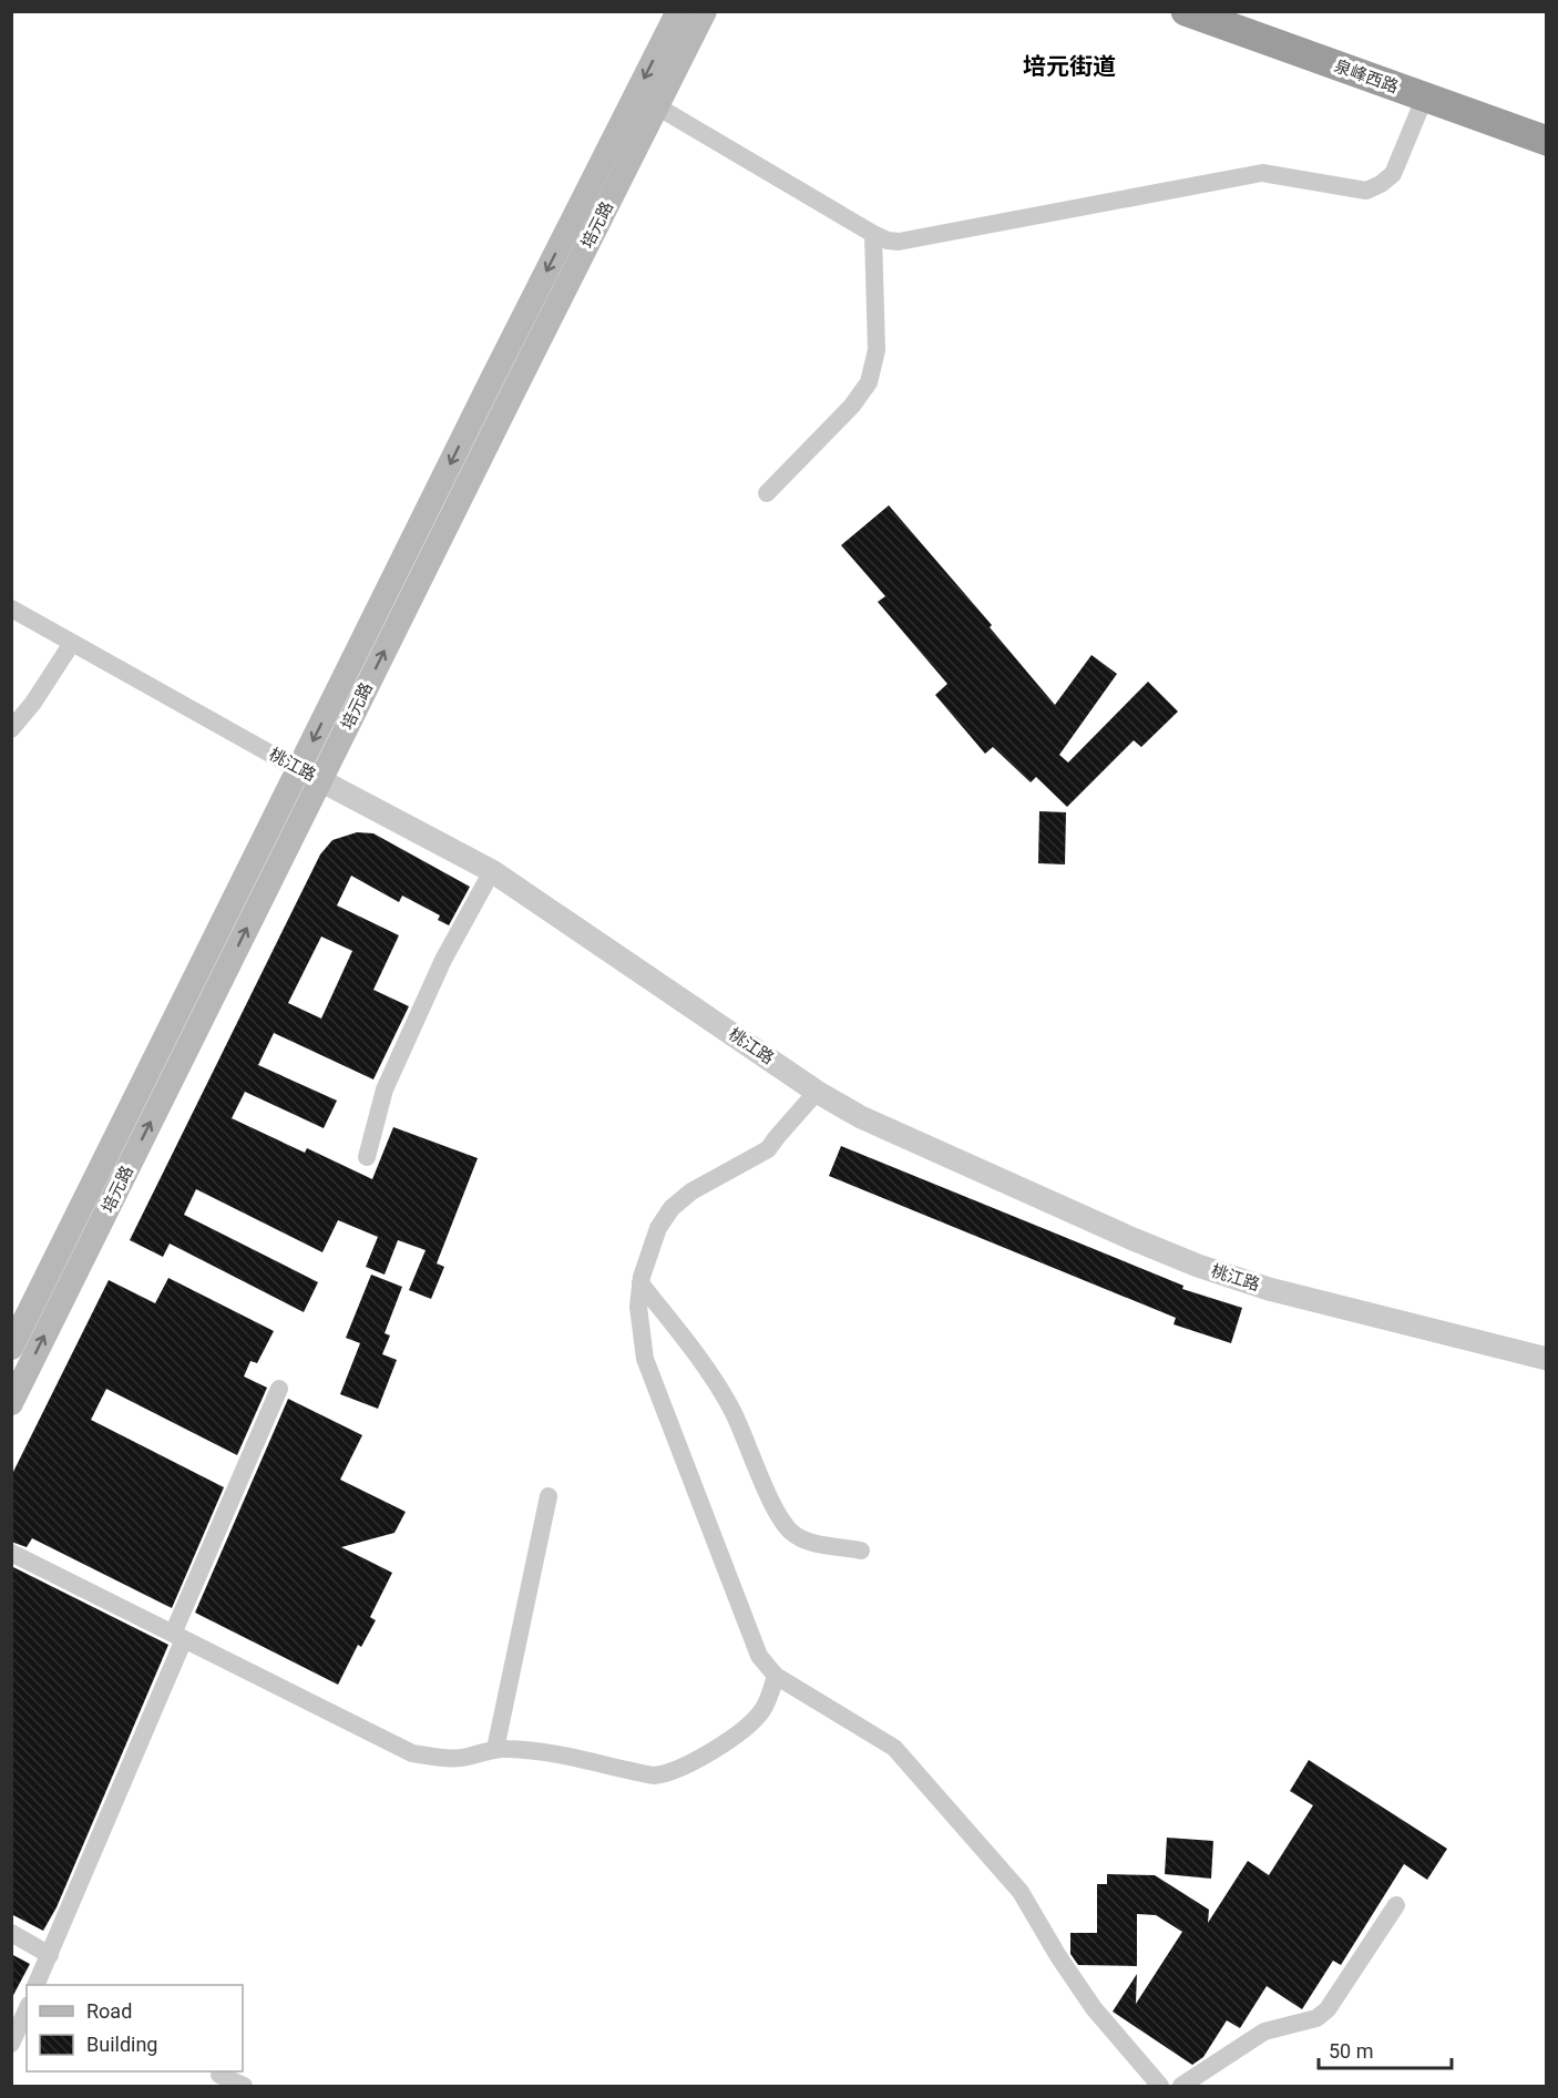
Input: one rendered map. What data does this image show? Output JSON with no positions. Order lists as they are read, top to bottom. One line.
{"streets":{"highway":["泉峰西路"],"main road":["培元路"],"street":["桃江路"]},"crossings":[["培元路","桃江路"]],"districts":["培元街道"],"legend":["Road","Building"],"scale_bar":"50 m"}
